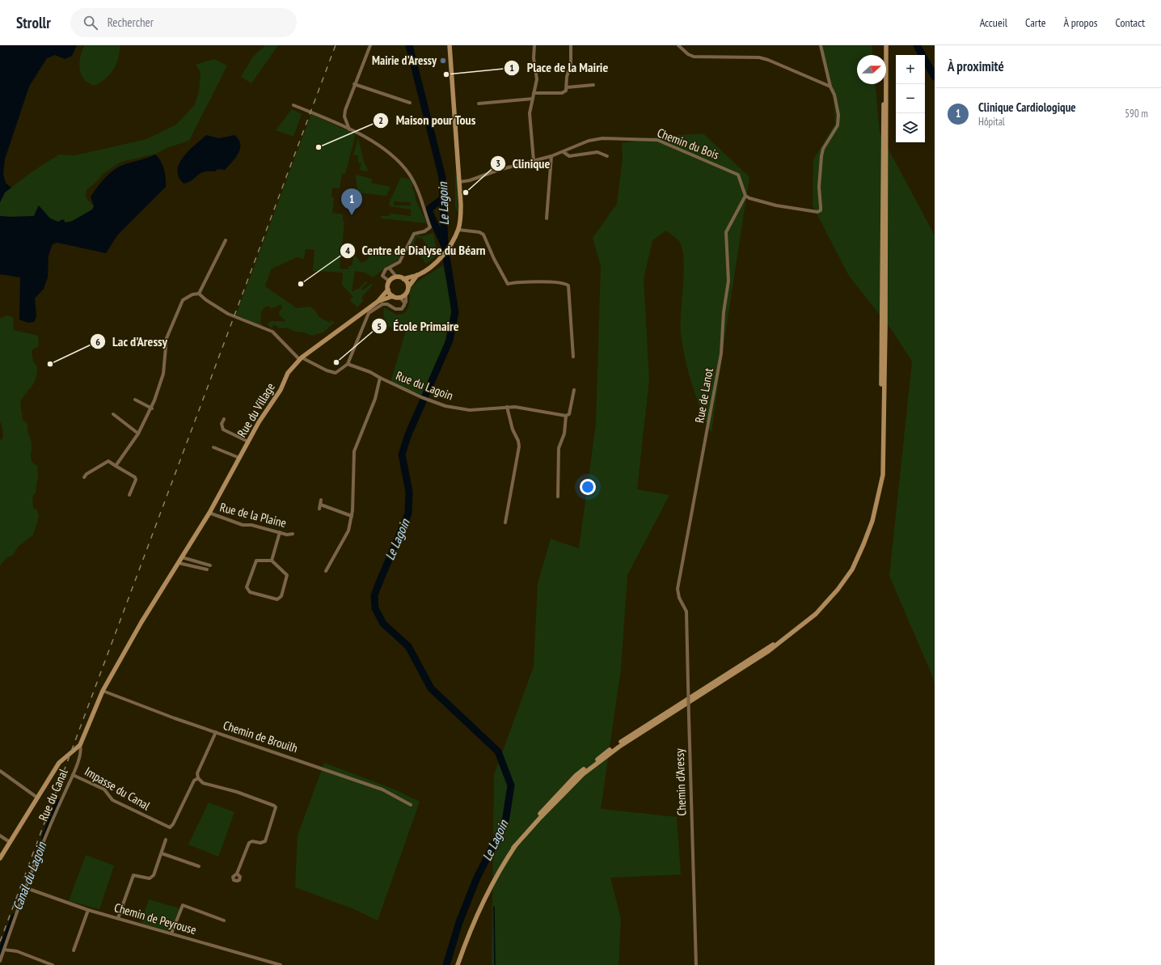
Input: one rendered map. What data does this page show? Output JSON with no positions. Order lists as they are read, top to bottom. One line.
{"streets":{"main road":["Rue du Village"],"street":["Chemin du Bois","Rue du Lagoin","Rue de Lanot","Rue de la Plaine","Chemin de Brouilh","Chemin d'Aressy","Impasse du Canal","Rue du Canal","Chemin de Peyrouse"]},"crossings":[["Chemin du Bois","Rue de Lanot"],["Rue de Lanot","Chemin d'Aressy"],["Rue du Village","Rue de la Plaine"],["Rue du Village","Chemin de Brouilh"],["Rue du Village","Rue du Canal"],["Impasse du Canal","Rue du Canal"],["Rue du Canal","Chemin de Peyrouse"]],"water":["Le Lagoin","Canal du Lagoin"],"places":["Mairie d'Aressy","Place de la Mairie","Maison pour Tous","Clinique","Centre de Dialyse du Béarn","École Primaire","Lac d'Aressy"],"north":"right","page":{"header":"Strollr","search":"Rechercher","nav":["Accueil","Carte","À propos","Contact"],"heading":"À proximité","map_buttons":["+","−"],"list":[{"mark":"1","name":"Clinique Cardiologique","note":"Hôpital","value":"590 m"}],"pins":"1"}}
